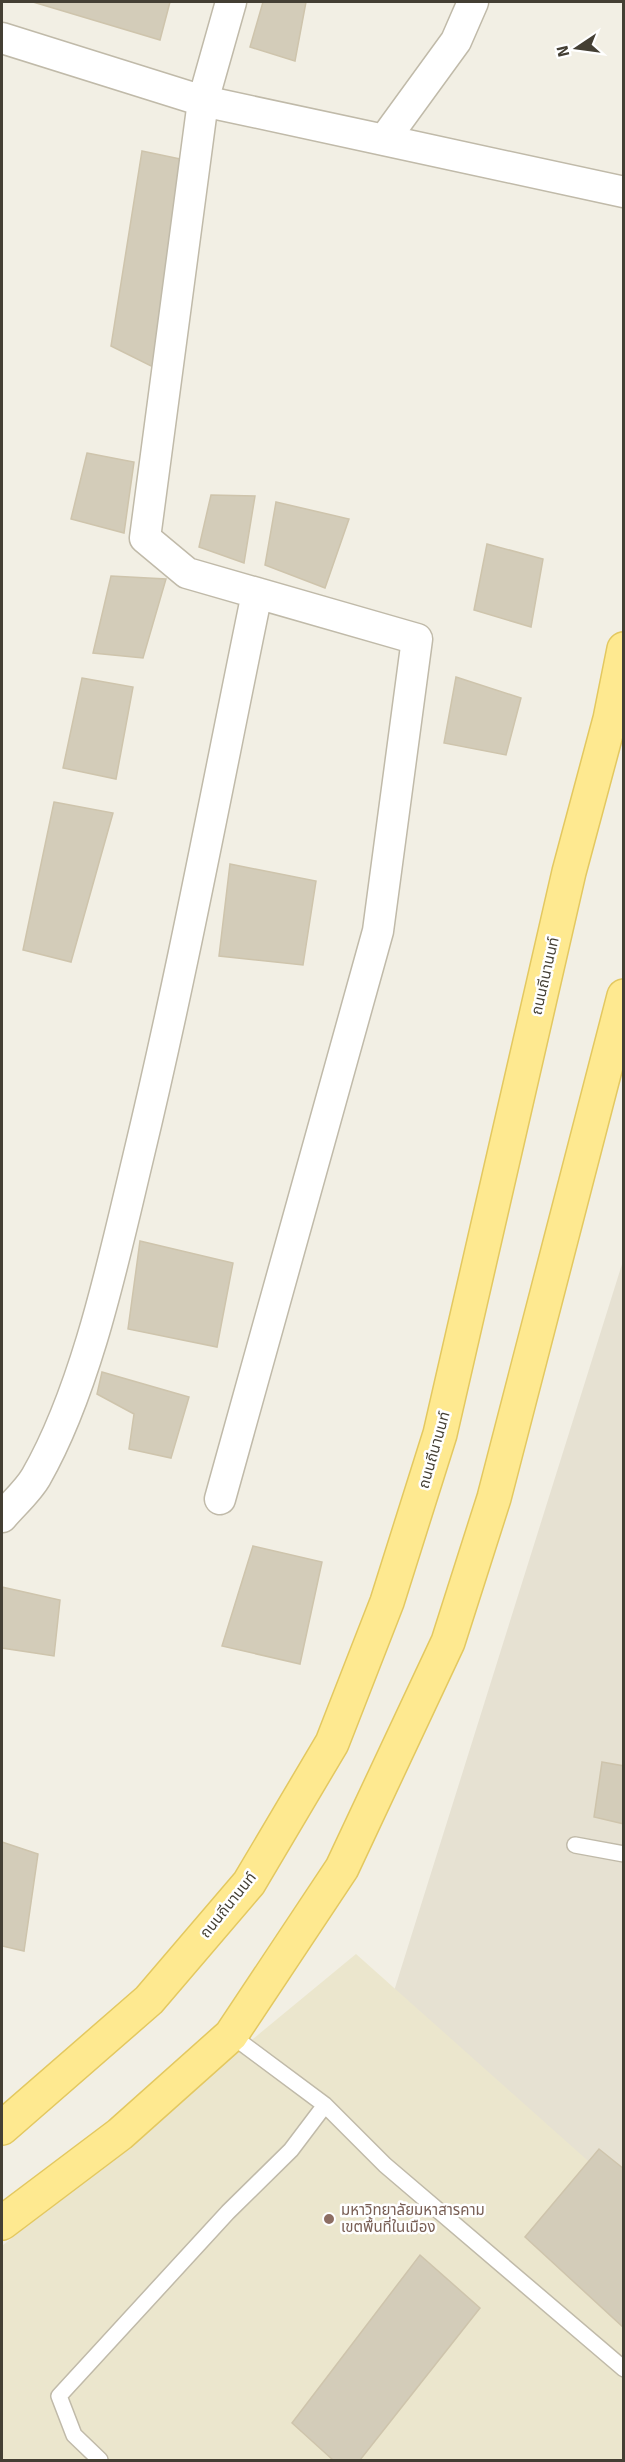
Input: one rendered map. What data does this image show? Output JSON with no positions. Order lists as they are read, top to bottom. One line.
{"streets":{"main road":["ถนนถีนานนท์"]},"places":["มหาวิทยาลัยมหาสารคาม เขตพื้นที่ในเมือง"],"north":"left"}
